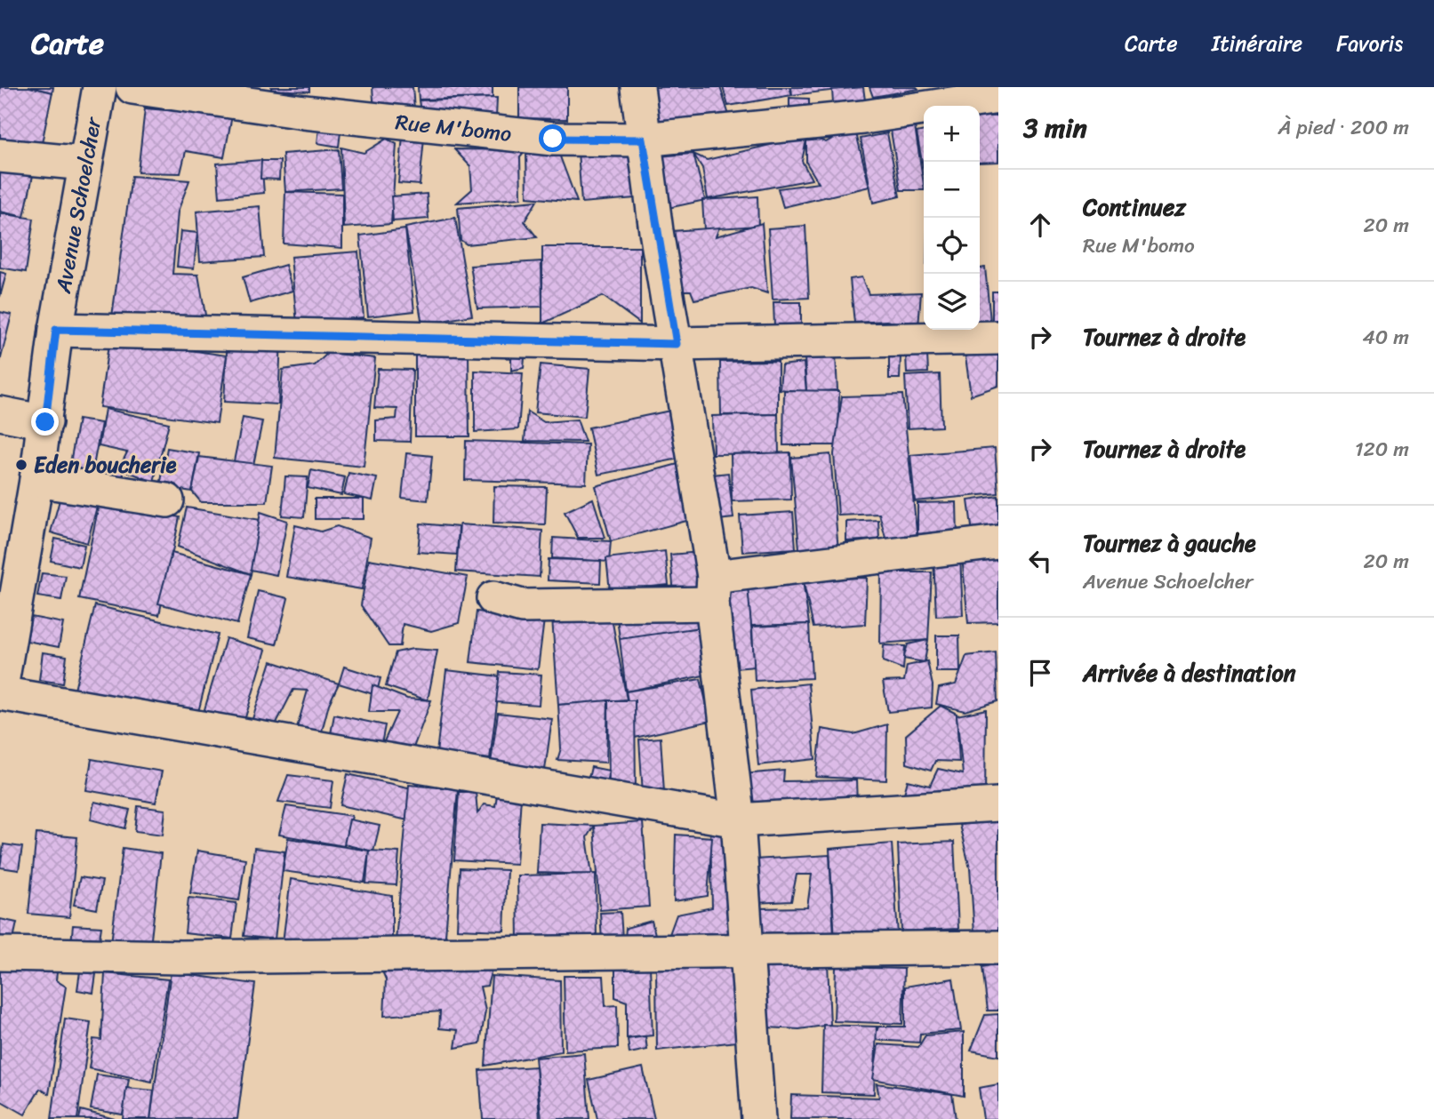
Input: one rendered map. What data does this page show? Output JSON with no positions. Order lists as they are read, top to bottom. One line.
{"streets":{"street":["Rue M'bomo","Avenue Schoelcher"]},"places":["Eden boucherie"],"page":{"header":"Carte","nav":["Carte","Itinéraire","Favoris"],"heading":["3 min","À pied · 200 m"],"map_buttons":["+","−"],"list":[["Continuez","Rue M'bomo","20 m"],["Tournez à droite","40 m"],["Tournez à droite","120 m"],["Tournez à gauche","Avenue Schoelcher","20 m"],"Arrivée à destination"]}}
